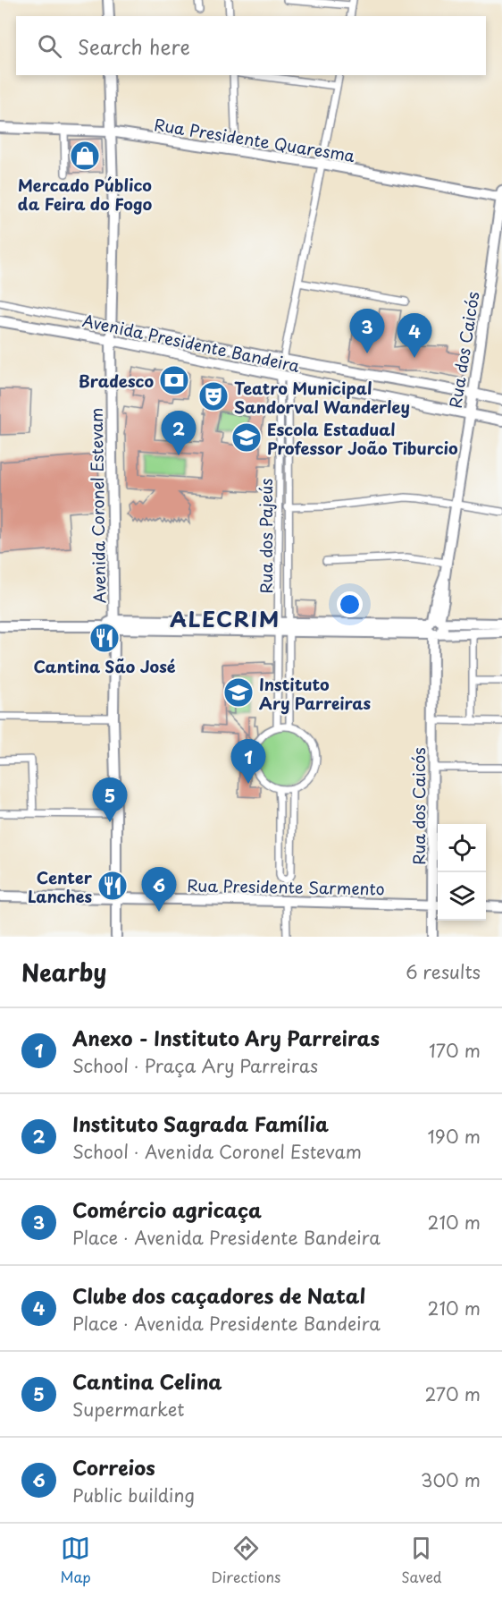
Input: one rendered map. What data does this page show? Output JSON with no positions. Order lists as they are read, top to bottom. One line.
{"streets":{"main road":["Rua Presidente Quaresma","Avenida Presidente Bandeira","Rua dos Caicós","Avenida Coronel Estevam","Rua Presidente Sarmento"],"street":["Rua dos Pajeús"]},"crossings":[["Rua Presidente Quaresma","Rua dos Caicós"],["Rua Presidente Quaresma","Avenida Coronel Estevam"],["Avenida Presidente Bandeira","Rua dos Caicós"],["Avenida Presidente Bandeira","Avenida Coronel Estevam"],["Avenida Presidente Bandeira","Rua dos Pajeús"],["Rua dos Caicós","Rua Presidente Sarmento"],["Avenida Coronel Estevam","Rua Presidente Sarmento"]],"districts":["ALECRIM"],"places":{"shop":["Mercado Público da Feira do Fogo"],"bank":["Bradesco"],"theatre":["Teatro Municipal Sandorval Wanderley"],"school or university":["Escola Estadual Professor João Tiburcio","Instituto Ary Parreiras"],"restaurant":["Cantina São José","Center Lanches"]},"page":{"search":"Search here","pins":["3","4","2","1","5","6"],"heading":["Nearby","6 results"],"list":[{"mark":"1","name":"Anexo - Instituto Ary Parreiras","note":"School · Praça Ary Parreiras","value":"170 m"},{"mark":"2","name":"Instituto Sagrada Família","note":"School · Avenida Coronel Estevam","value":"190 m"},{"mark":"3","name":"Comércio agricaça","note":"Place · Avenida Presidente Bandeira","value":"210 m"},{"mark":"4","name":"Clube dos caçadores de Natal","note":"Place · Avenida Presidente Bandeira","value":"210 m"},{"mark":"5","name":"Cantina Celina","note":"Supermarket","value":"270 m"},{"mark":"6","name":"Correios","note":"Public building","value":"300 m"}],"nav":["Map","Directions","Saved"]}}
